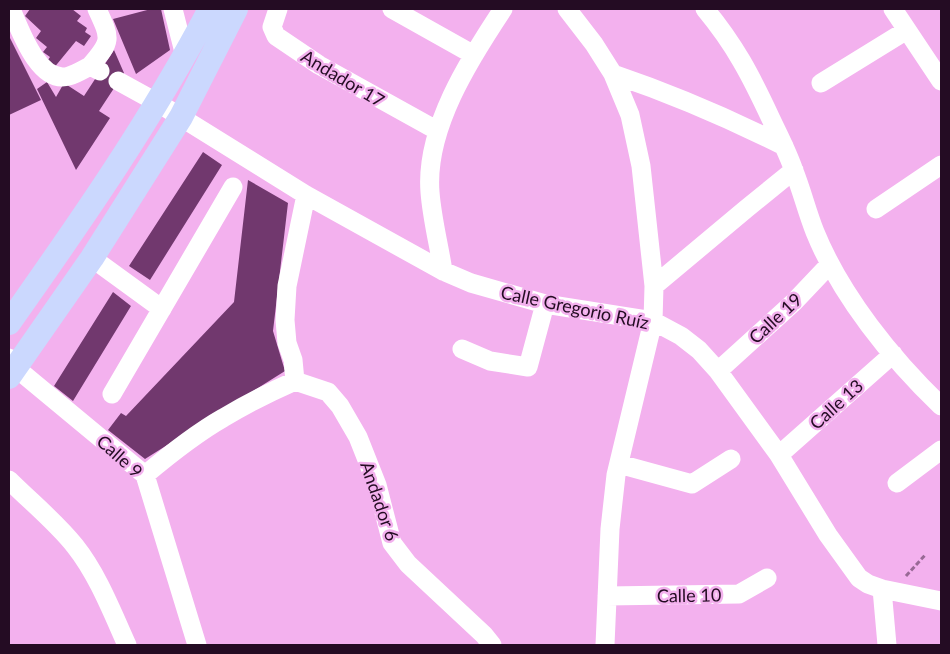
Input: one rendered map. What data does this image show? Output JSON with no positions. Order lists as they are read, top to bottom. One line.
{"streets":{"street":["Andador 17","Calle Gregorio Ruíz","Calle 19","Calle 13","Calle 9","Andador 6","Calle 10"]},"crossings":[["Calle Gregorio Ruíz","Calle 19"],["Calle Gregorio Ruíz","Calle 13"]]}
